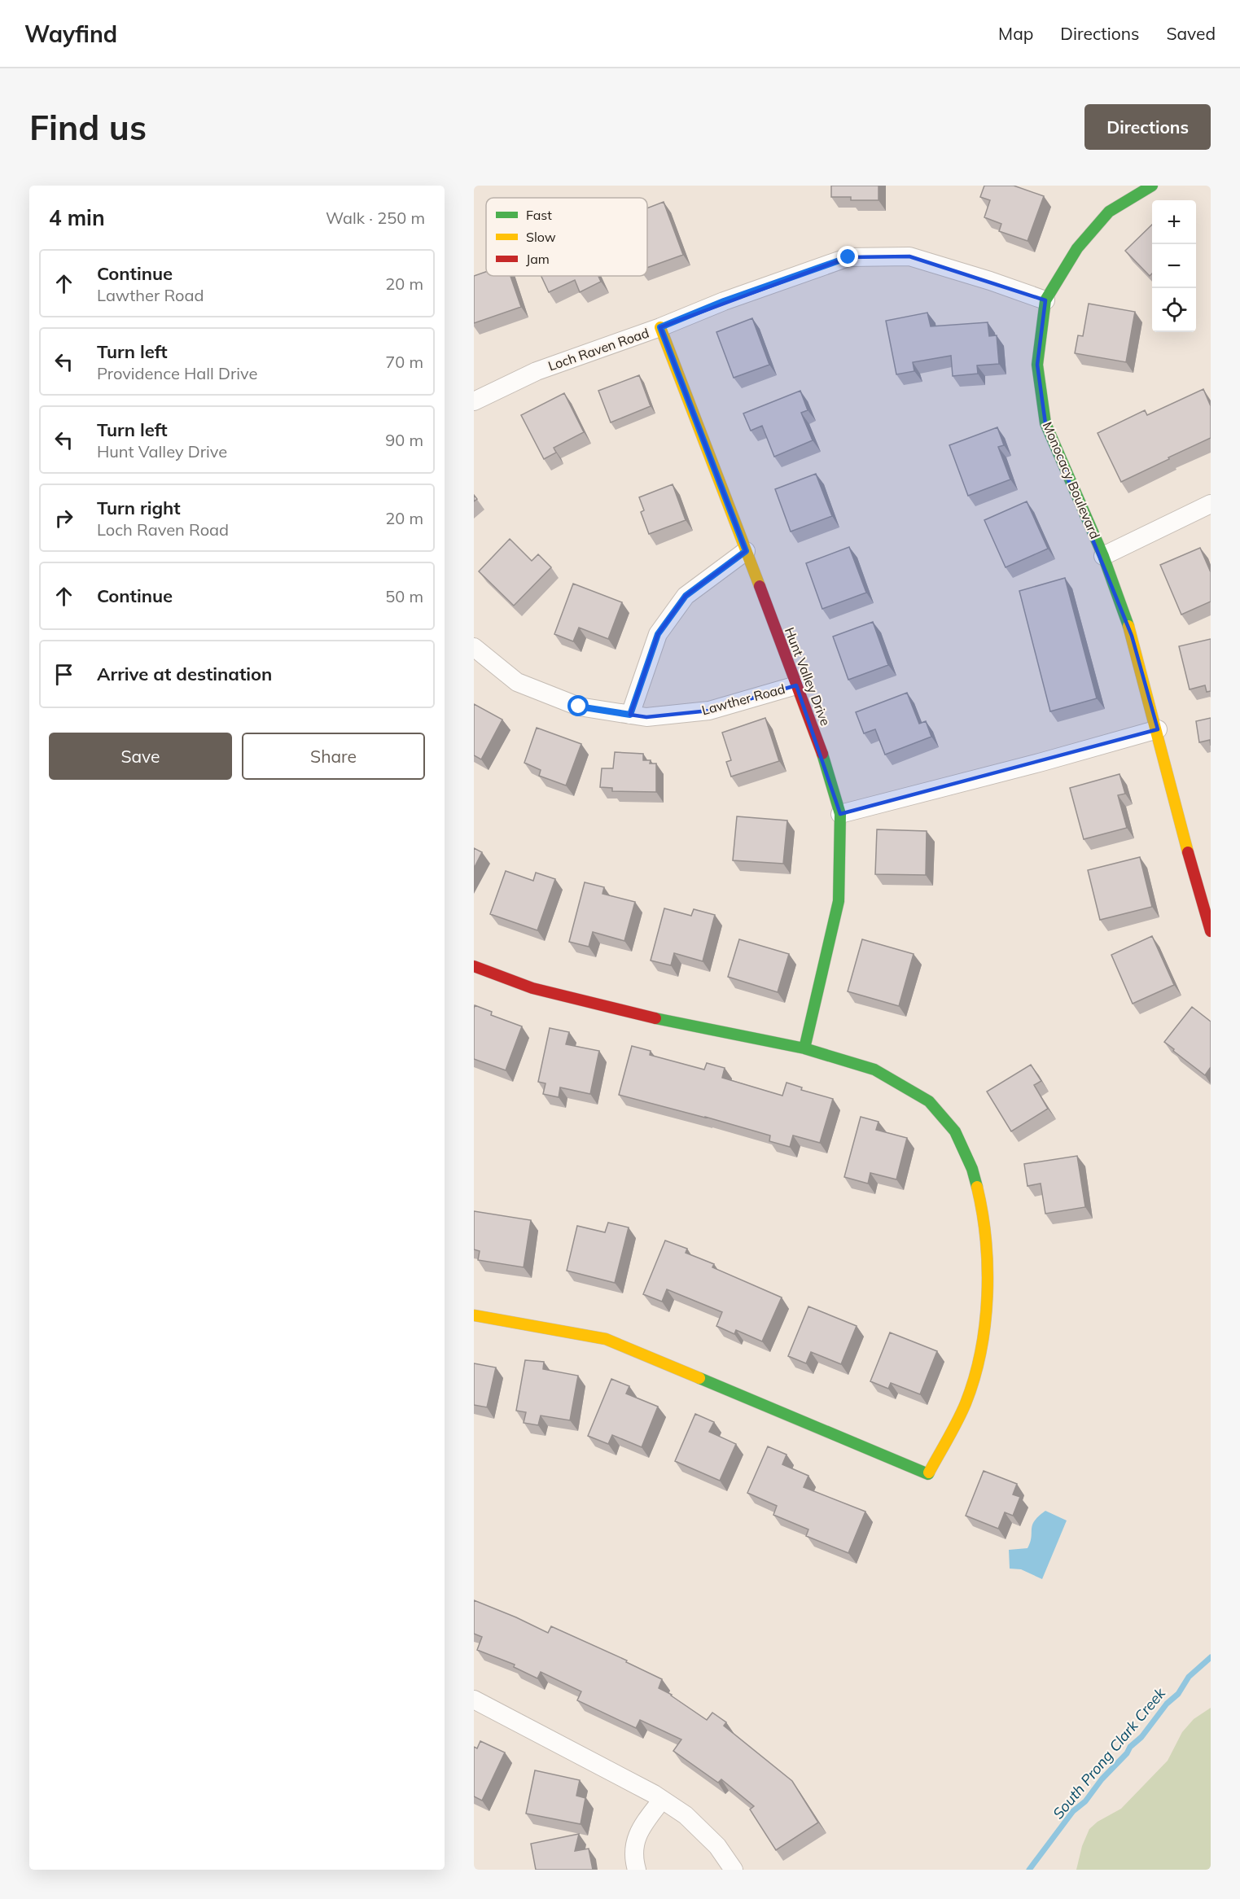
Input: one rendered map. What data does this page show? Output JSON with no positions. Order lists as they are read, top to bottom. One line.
{"streets":{"street":["Loch Raven Road","Monocacy Boulevard","Hunt Valley Drive","Lawther Road"]},"crossings":[["Loch Raven Road","Monocacy Boulevard"],["Loch Raven Road","Hunt Valley Drive"],["Hunt Valley Drive","Lawther Road"]],"water":["South Prong Clark Creek"],"legend":["Fast","Slow","Jam"],"page":{"header":"Wayfind","nav":["Map","Directions","Saved"],"buttons":["Directions",["Save","Share"]],"title":"Find us","heading":["4 min","Walk · 250 m"],"map_buttons":["+","−"],"list":[["Continue","Lawther Road","20 m"],["Turn left","Providence Hall Drive","70 m"],["Turn left","Hunt Valley Drive","90 m"],["Turn right","Loch Raven Road","20 m"],["Continue","50 m"],"Arrive at destination"]}}
